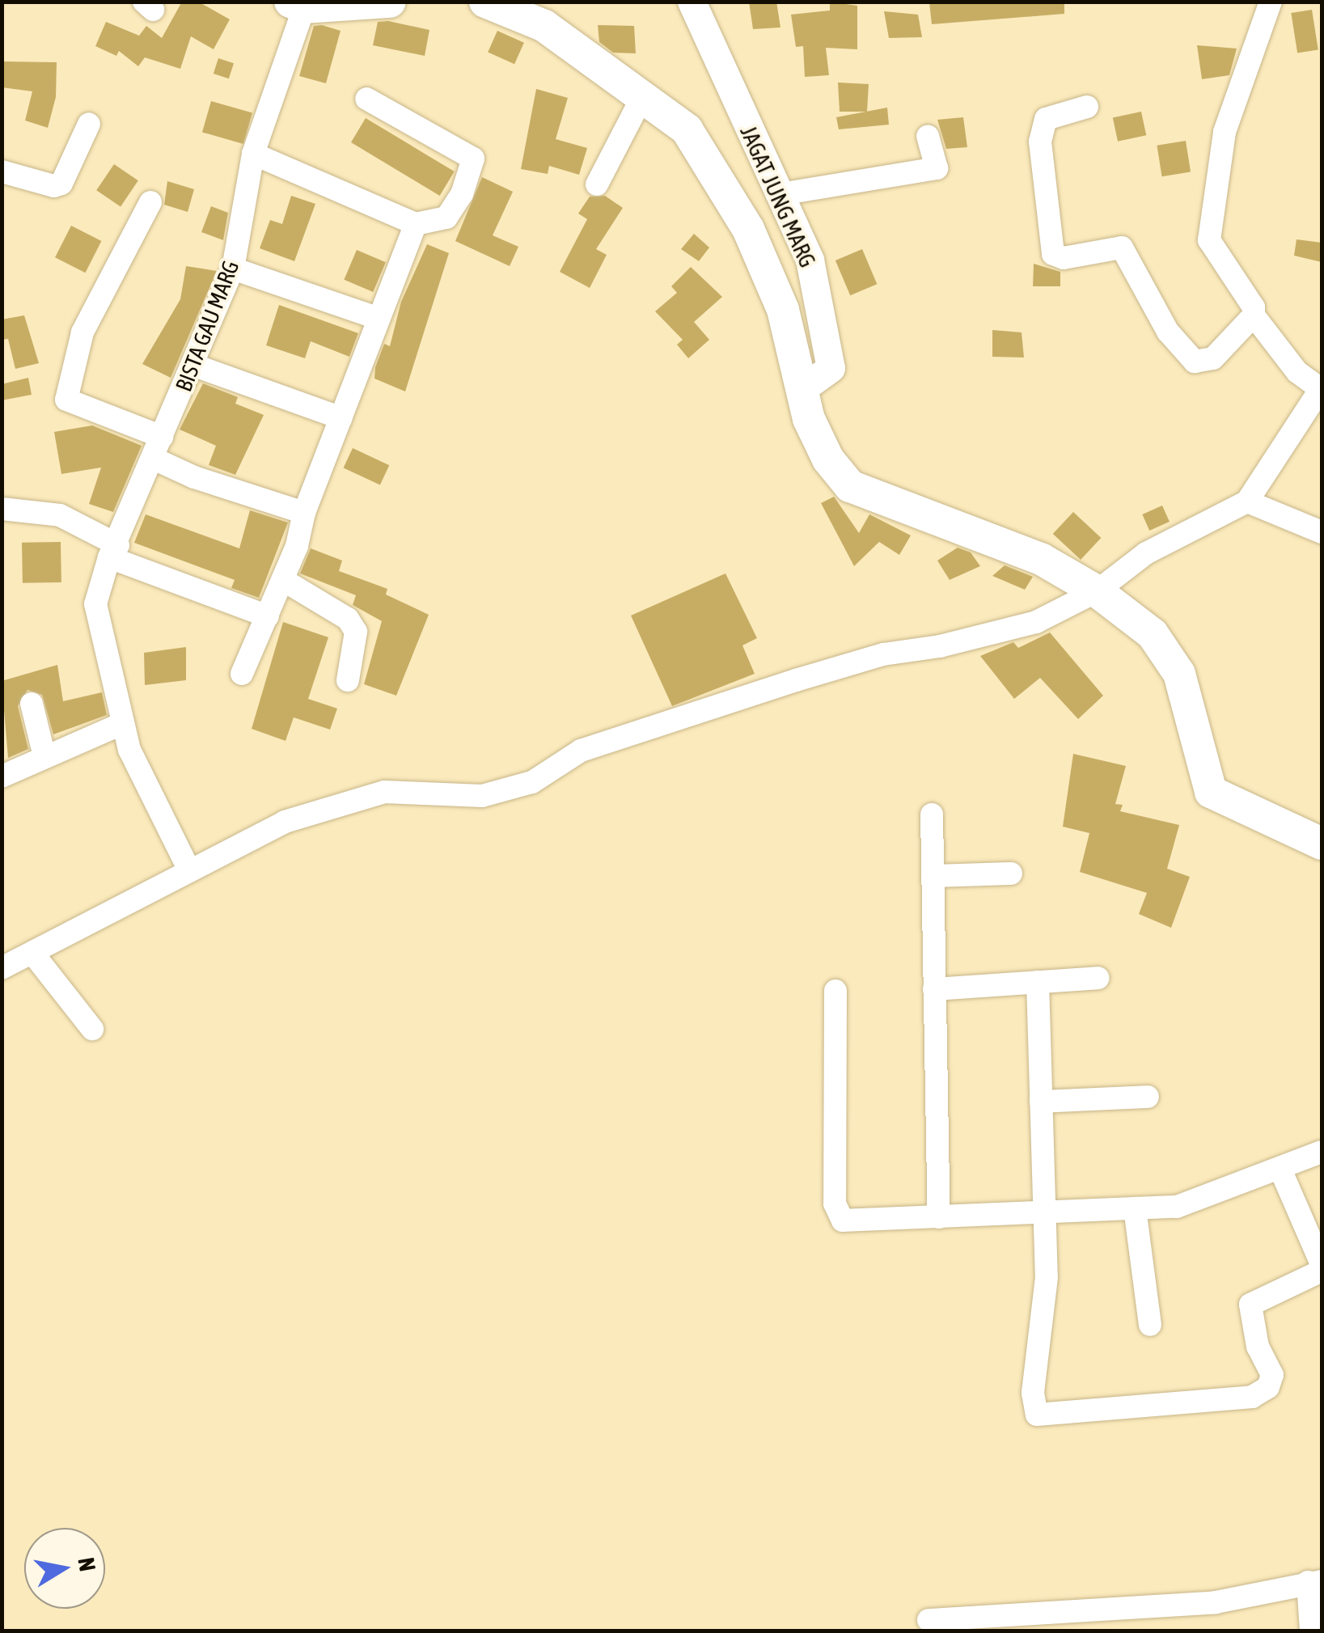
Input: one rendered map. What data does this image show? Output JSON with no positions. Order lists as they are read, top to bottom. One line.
{"streets":{"street":["JAGAT JUNG MARG","BISTA GAU MARG"]},"north":"right"}
